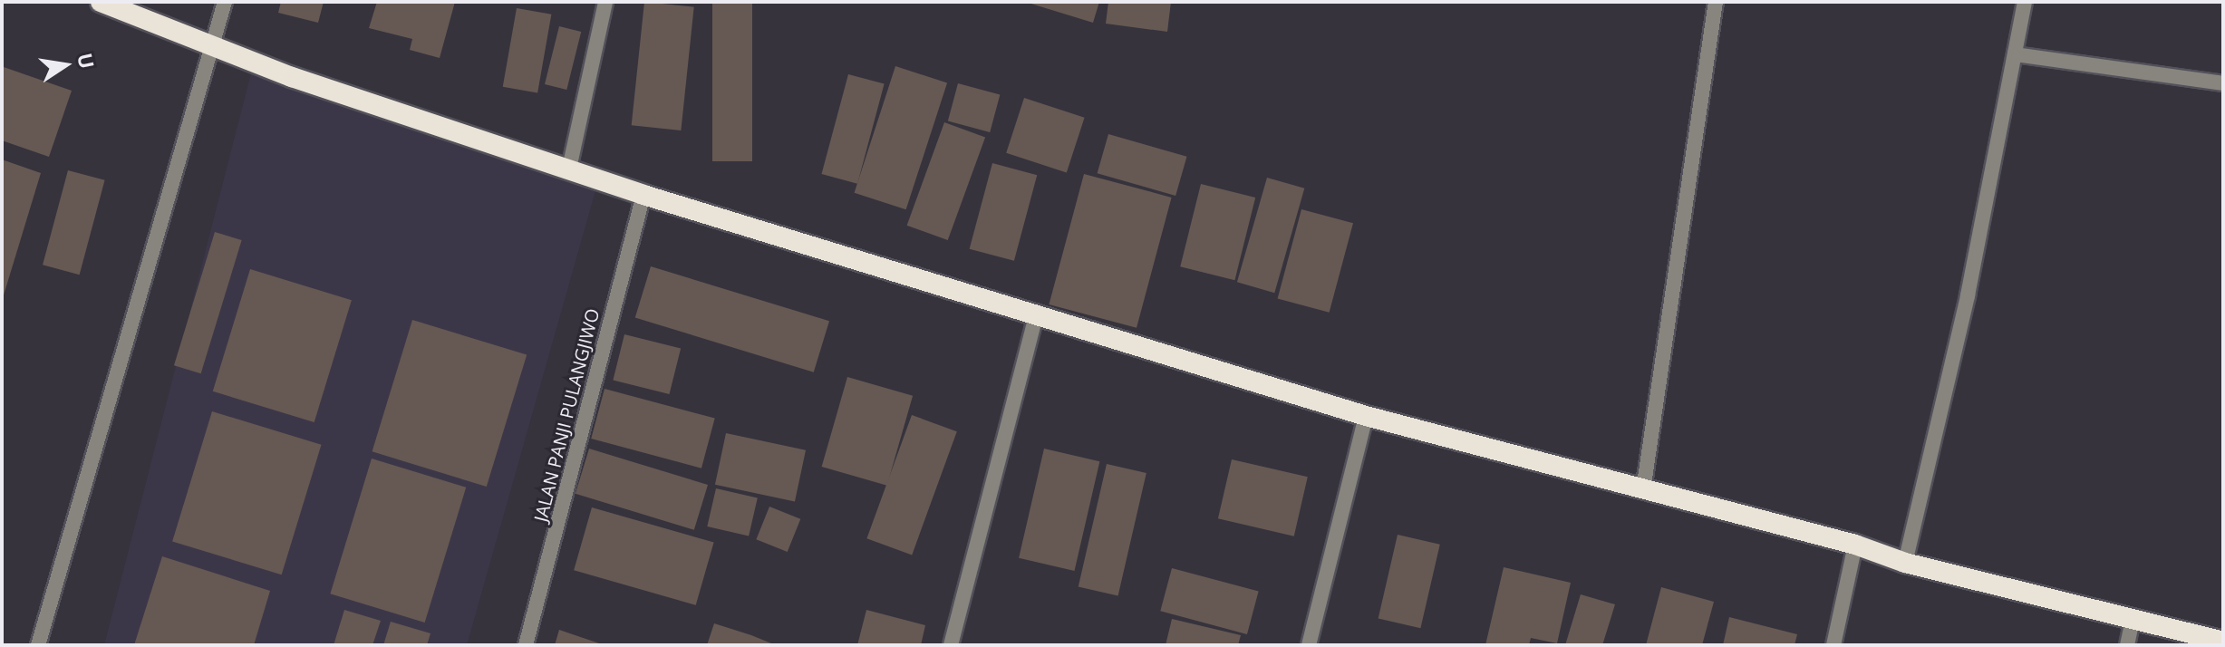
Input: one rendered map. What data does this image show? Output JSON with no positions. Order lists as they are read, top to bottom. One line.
{"streets":{"street":["JALAN PANJI PULANGJIWO"]},"north":"right"}
